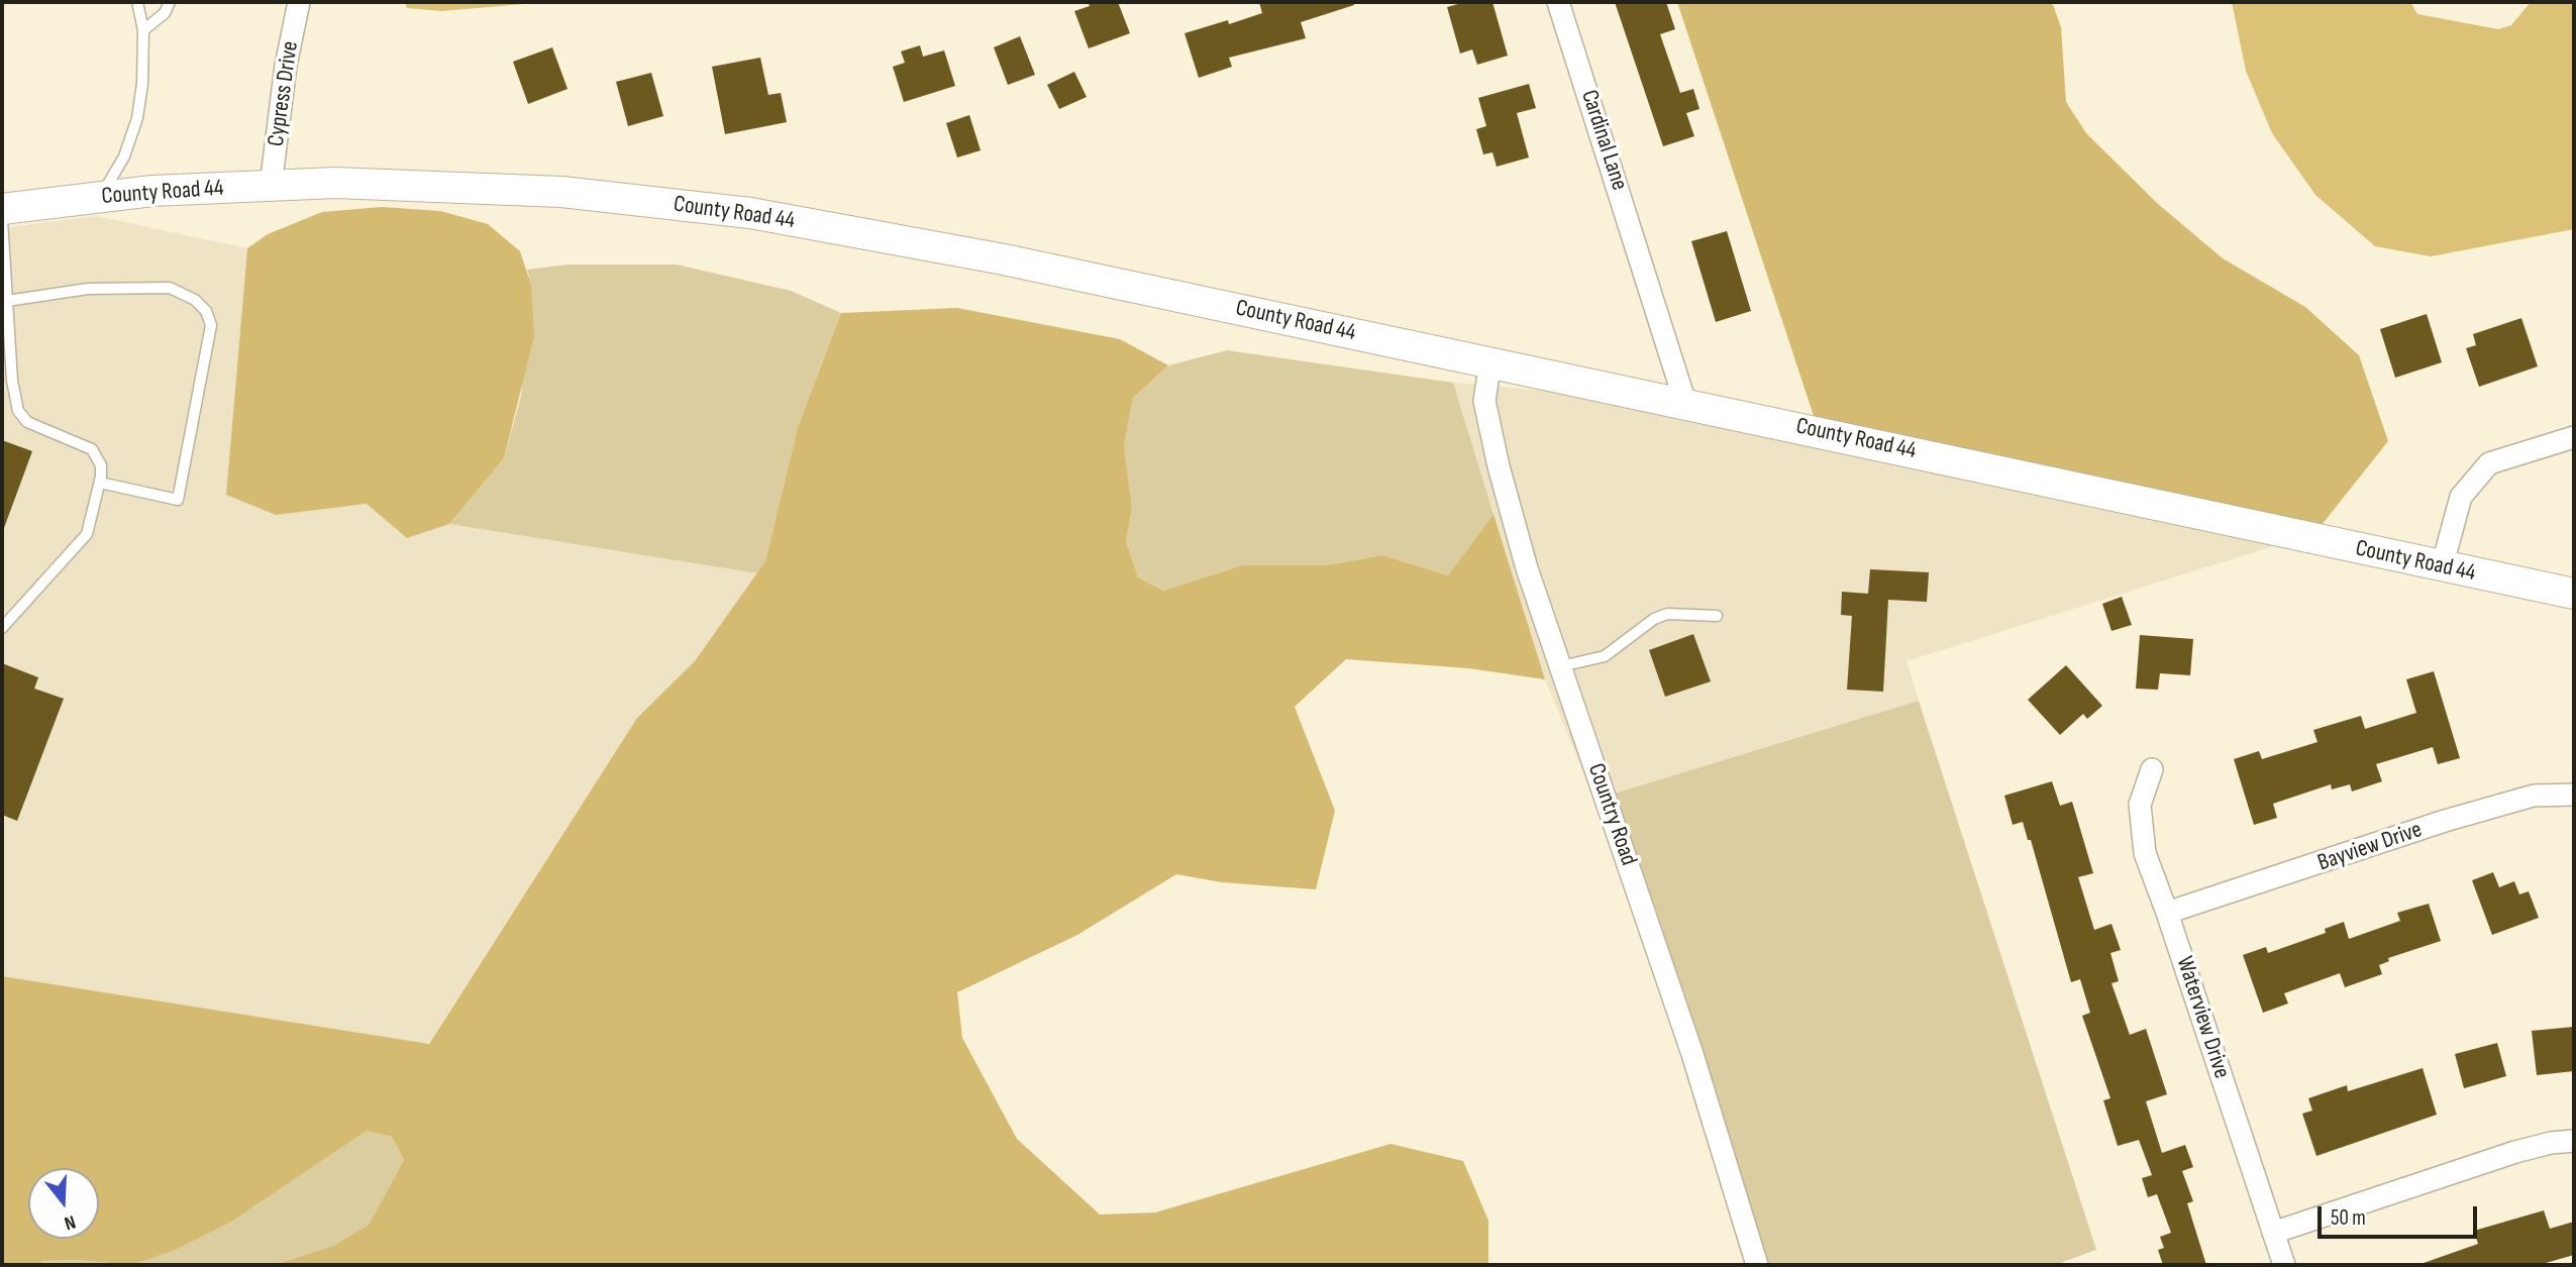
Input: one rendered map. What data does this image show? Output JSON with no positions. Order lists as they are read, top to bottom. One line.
{"streets":{"main road":["County Road 44"],"street":["Cypress Drive","Cardinal Lane","Country Road","Bayview Drive","Waterview Drive"]},"crossings":[["Cypress Drive","County Road 44"],["Cardinal Lane","County Road 44"],["County Road 44","Country Road"],["Bayview Drive","Waterview Drive"]],"scale_bar":"50 m","north":"bottom"}
